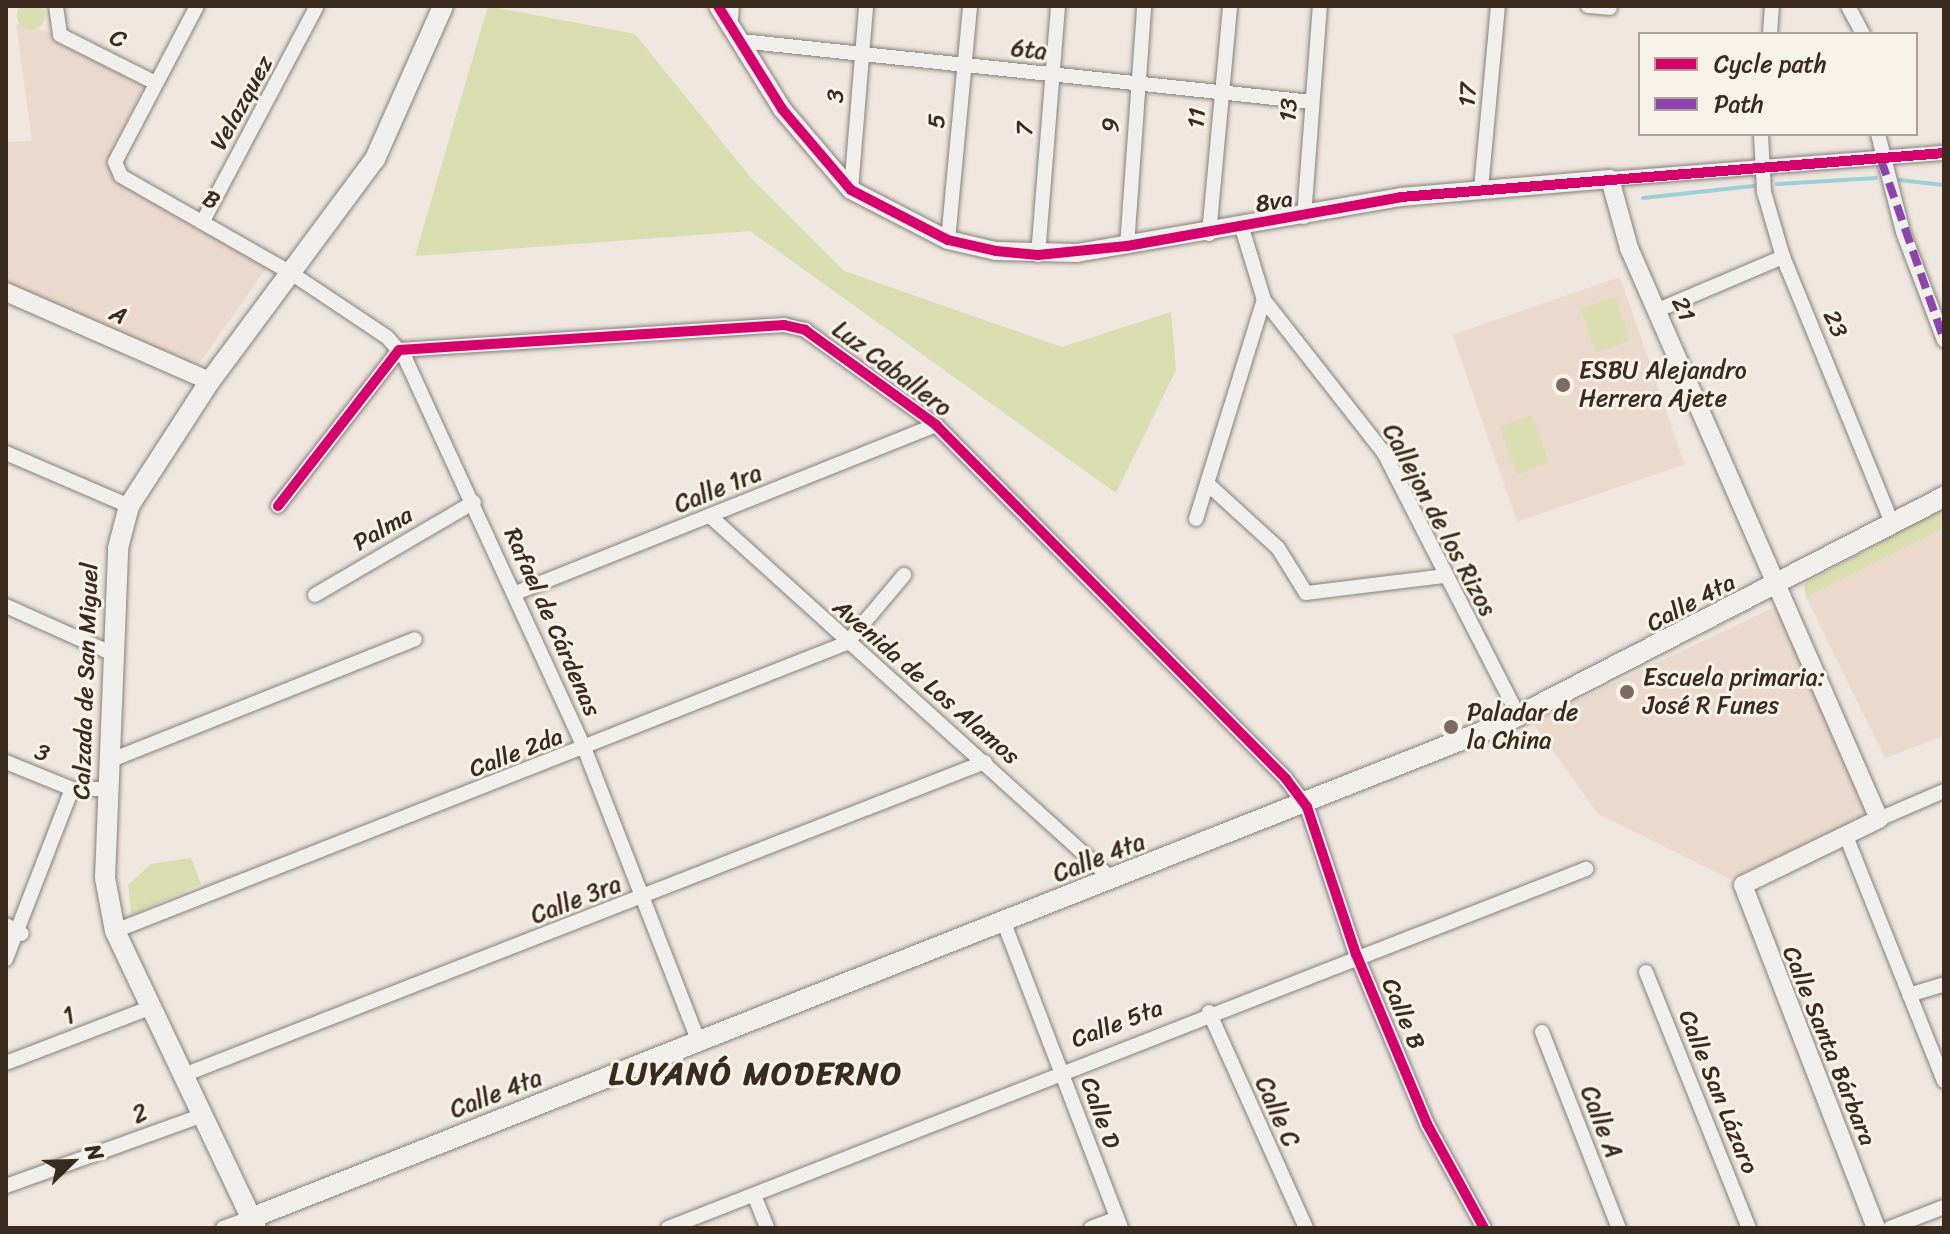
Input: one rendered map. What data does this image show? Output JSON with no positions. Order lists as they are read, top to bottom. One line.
{"streets":{"main road":["Calle 4ta","Calzada de San Miguel"],"street":["C","6ta","17","3","Velazquez","13","11","5","9","7","B","8va","21","A","23","Luz Caballero","Calle 1ra","Callejon de los Rizos","Palma","Rafael de Cárdenas","Avenida de Los Alamos","Calle 2da","Calle 3ra","Calle B","1","Calle 5ta","Calle Santa Bárbara","Calle San Lázaro","Calle C","Calle D","2","Calle A"]},"crossings":[["C","B"],["6ta","3"],["6ta","13"],["6ta","11"],["6ta","5"],["6ta","9"],["6ta","7"],["6ta","8va"],["17","8va"],["3","8va"],["3","Calzada de San Miguel"],["Velazquez","B"],["13","8va"],["11","8va"],["5","8va"],["9","8va"],["7","8va"],["B","Rafael de Cárdenas"],["B","Calzada de San Miguel"],["8va","21"],["8va","23"],["8va","Callejon de los Rizos"],["21","Calle 4ta"],["A","Calzada de San Miguel"],["23","Calle 4ta"],["Luz Caballero","Calle 1ra"],["Luz Caballero","Calle 4ta"],["Luz Caballero","Rafael de Cárdenas"],["Luz Caballero","Calle B"],["Calle 1ra","Rafael de Cárdenas"],["Calle 1ra","Avenida de Los Alamos"],["Callejon de los Rizos","Calle 4ta"],["Palma","Rafael de Cárdenas"],["Calle 4ta","Rafael de Cárdenas"],["Calle 4ta","Calzada de San Miguel"],["Calle 4ta","Avenida de Los Alamos"],["Calle 4ta","Calle B"],["Calle 4ta","Calle D"],["Rafael de Cárdenas","Calzada de San Miguel"],["Rafael de Cárdenas","Calle 2da"],["Rafael de Cárdenas","Calle 3ra"],["Calzada de San Miguel","Calle 2da"],["Calzada de San Miguel","Calle 3ra"],["Calzada de San Miguel","1"],["Calzada de San Miguel","2"],["Avenida de Los Alamos","Calle 2da"],["Avenida de Los Alamos","Calle 3ra"],["Calle B","Calle 5ta"],["Calle 5ta","Calle C"],["Calle 5ta","Calle D"]],"districts":["LUYANÓ MODERNO"],"places":["ESBU Alejandro Herrera Ajete","Escuela primaria: José R Funes","Paladar de la China"],"legend":["Cycle path","Path"],"north":"top right"}
